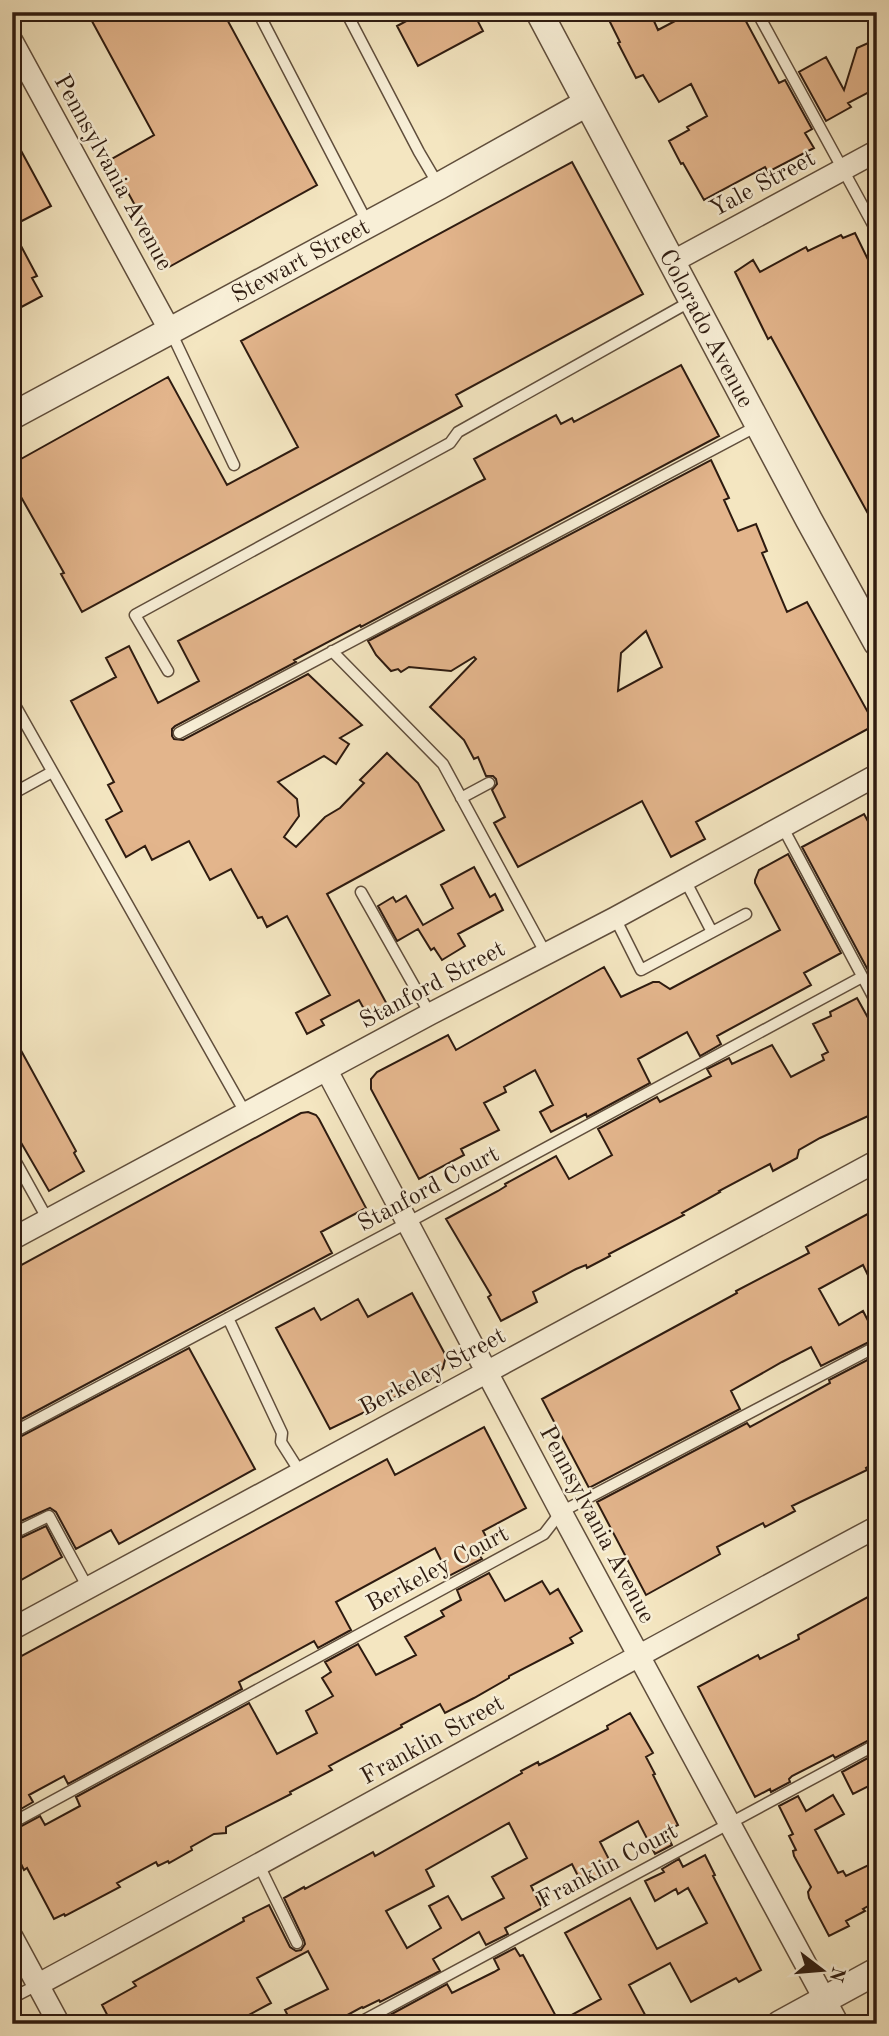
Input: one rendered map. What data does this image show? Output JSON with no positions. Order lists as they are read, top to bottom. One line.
{"streets":{"street":["Pennsylvania Avenue","Yale Street","Stewart Street","Colorado Avenue","Stanford Street","Berkeley Street","Franklin Street"],"lane":["Stanford Court","Berkeley Court","Franklin Court"]},"crossings":[["Pennsylvania Avenue","Stewart Street"],["Pennsylvania Avenue","Stanford Street"],["Pennsylvania Avenue","Stanford Court"],["Pennsylvania Avenue","Berkeley Street"],["Pennsylvania Avenue","Berkeley Court"],["Pennsylvania Avenue","Franklin Street"],["Pennsylvania Avenue","Franklin Court"],["Yale Street","Colorado Avenue"],["Stewart Street","Colorado Avenue"]],"north":"right"}
